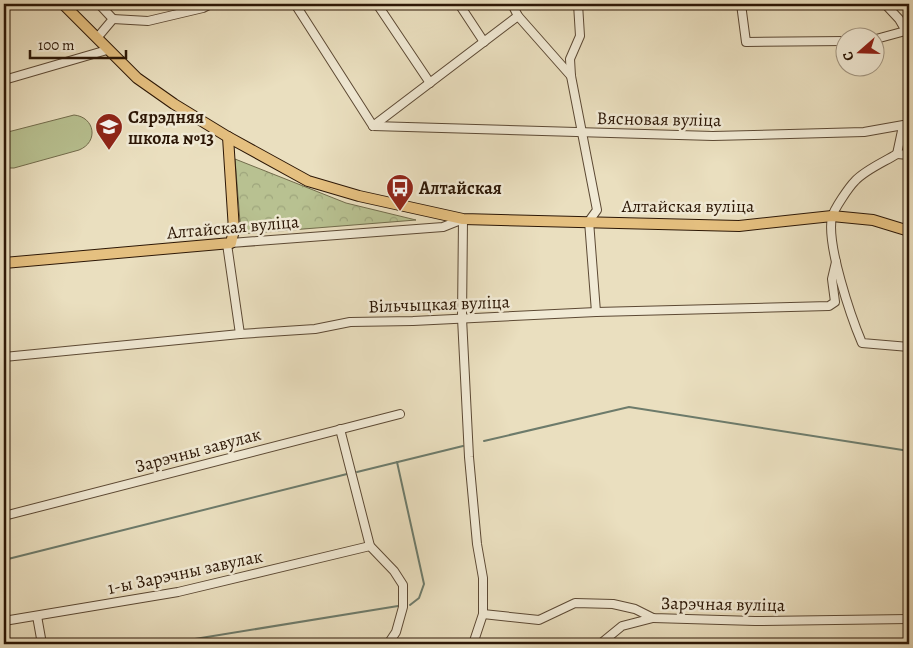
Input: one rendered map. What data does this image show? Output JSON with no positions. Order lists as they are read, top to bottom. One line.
{"streets":{"main road":["Алтайская вуліца"],"street":["Вясновая вуліца","Вільчыцкая вуліца","Зарэчны завулак","1-ы Зарэчны завулак","Зарэчная вуліца"]},"places":{"school or university":["Сярэдняя школа №13"],"bus stop":["Алтайская"]},"scale_bar":"100 m","north":"left"}
